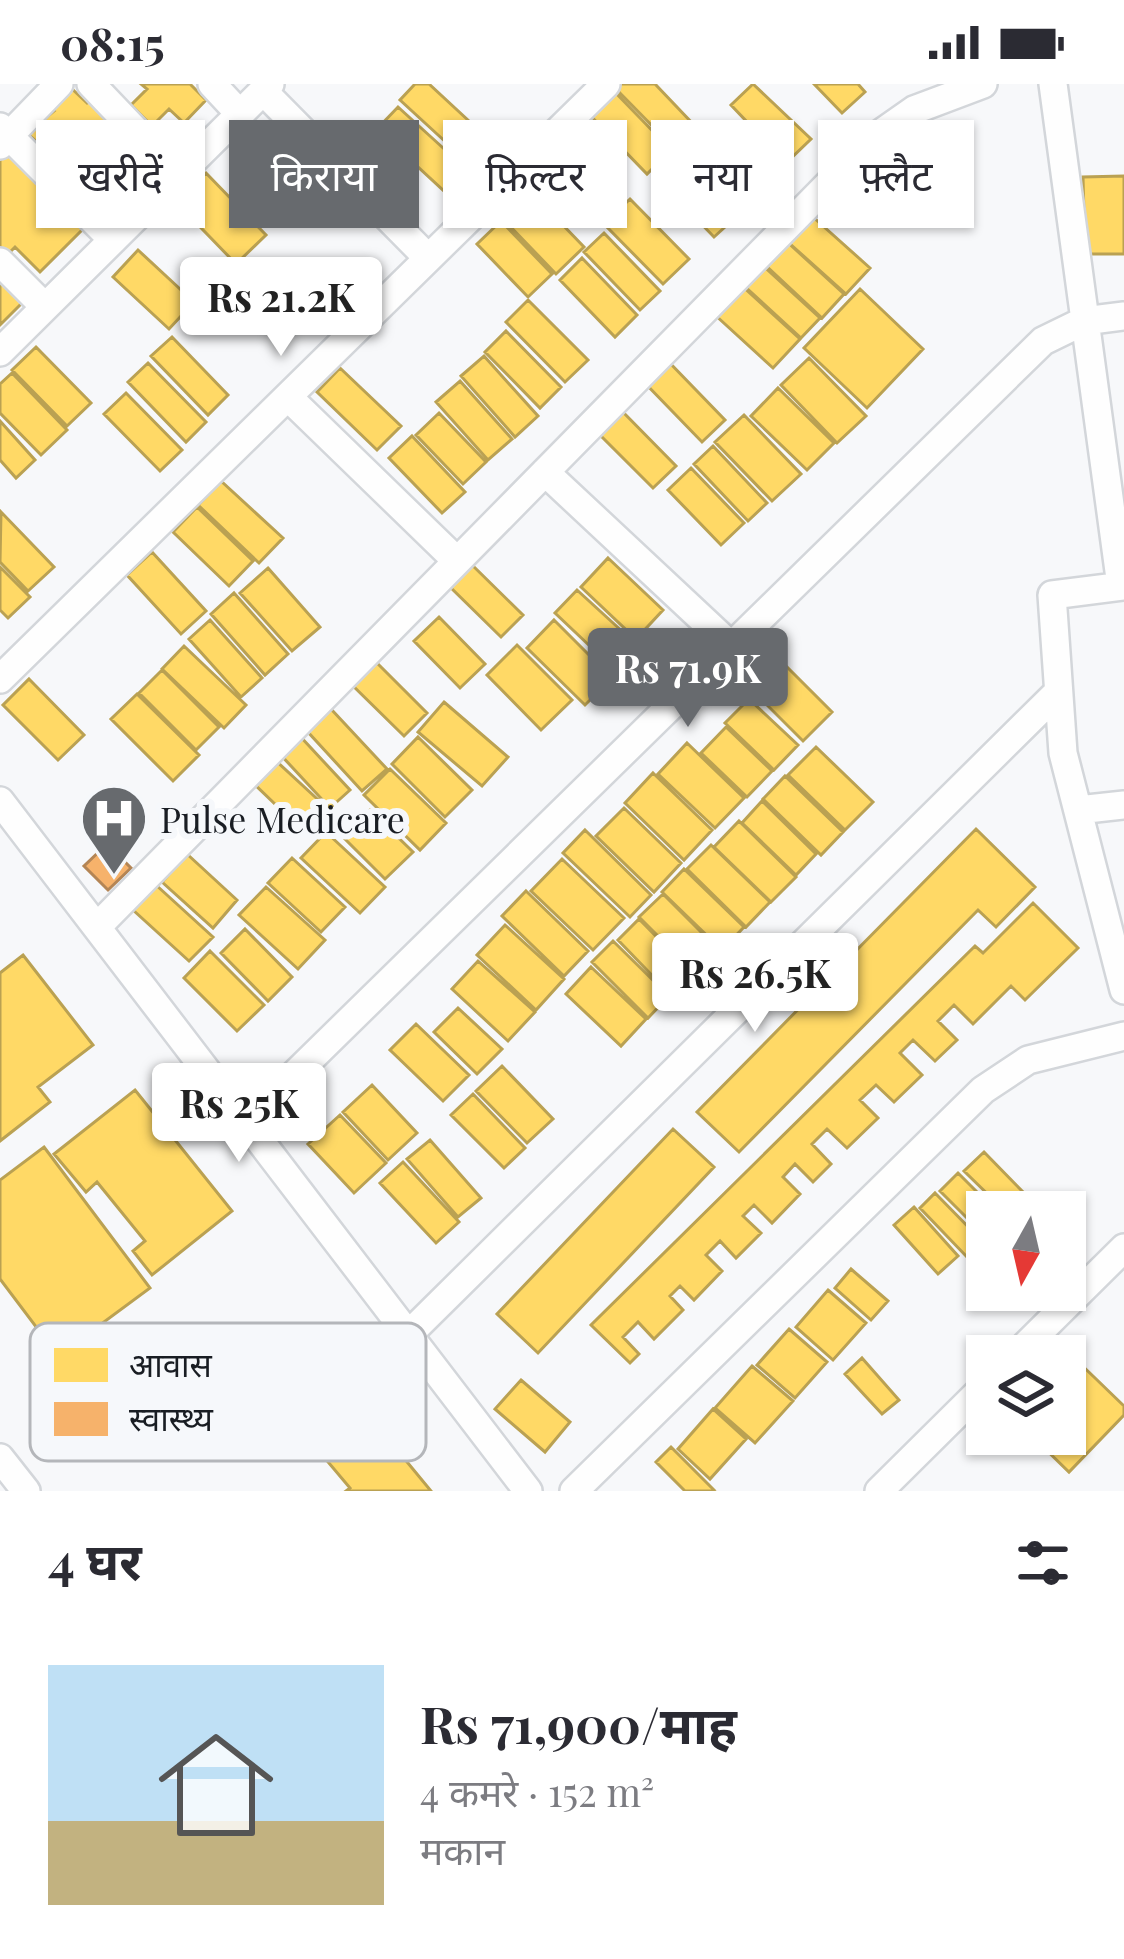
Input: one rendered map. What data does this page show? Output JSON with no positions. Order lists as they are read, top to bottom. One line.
{"places":{"hospital":["Pulse Medicare"]},"legend":["आवास","स्वास्थ्य"],"north":"bottom","page":{"status":"08:15","chip":["खरीदें","किराया","फ़िल्टर","नया","फ़्लैट"],"price":["Rs 21.2K","Rs 71.9K","Rs 26.5K","Rs 25K"],"heading":"4 घर","list":[{"name":"Rs 71,900/माह","note":"4 कमरे · 152 m² · मकान"}]}}
